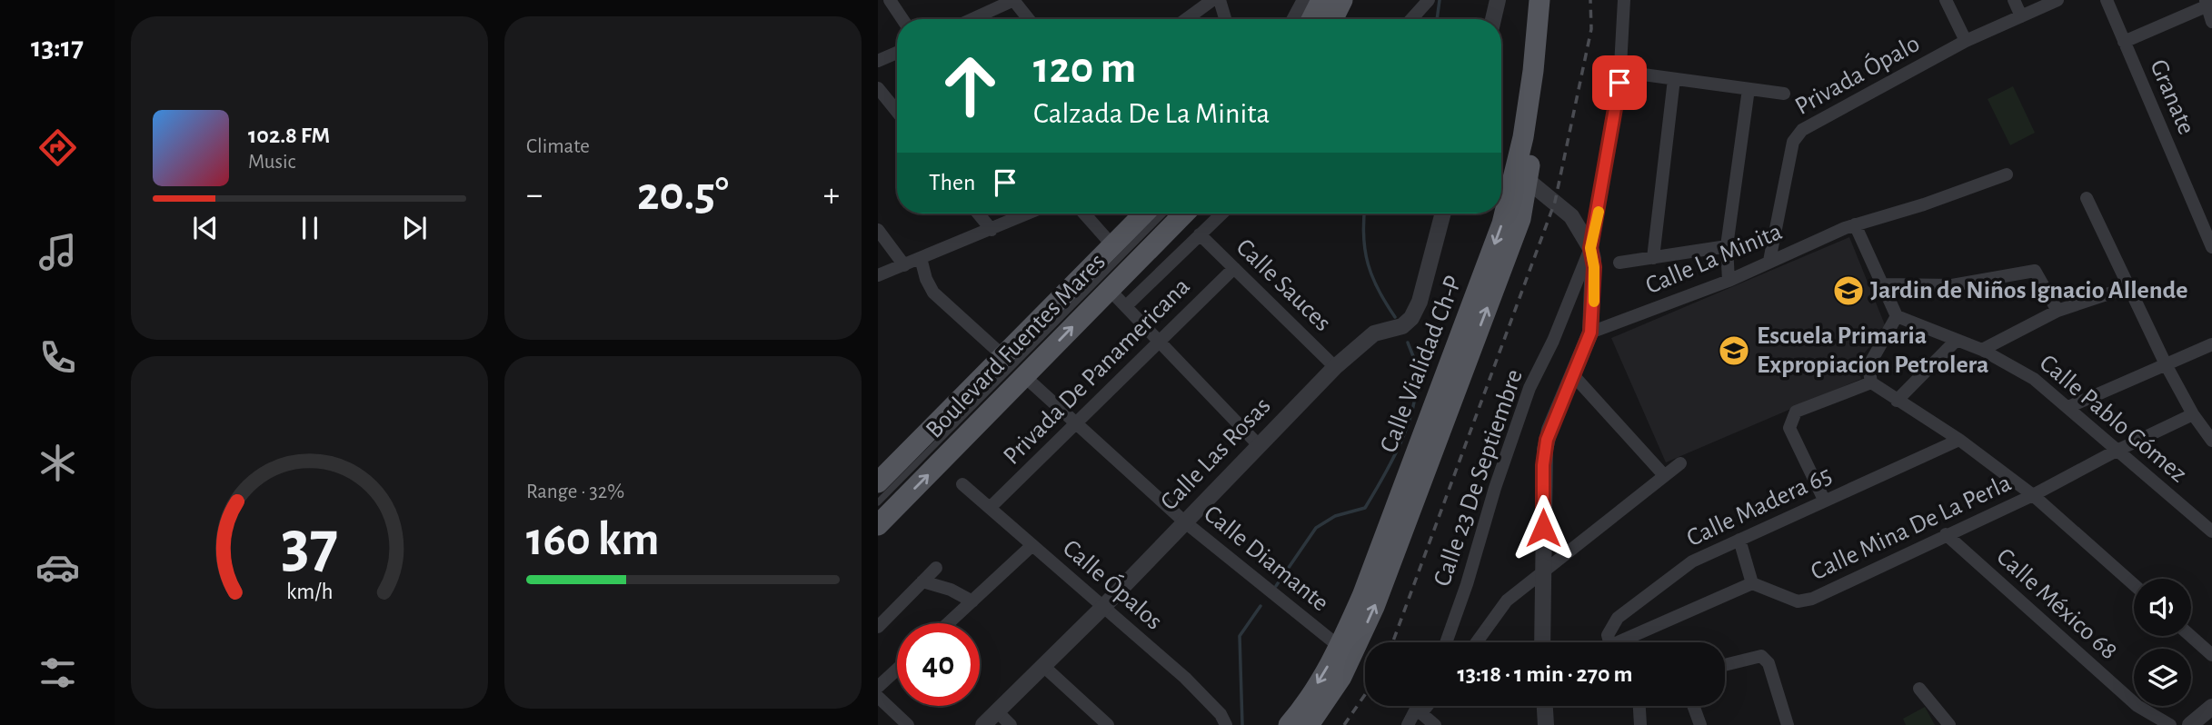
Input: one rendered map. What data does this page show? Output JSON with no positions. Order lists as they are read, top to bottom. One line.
{"streets":{"main road":["Boulevard Fuentes Mares","Calle Vialidad Ch-P"],"street":["Privada Ópalo","Granate","Calle La Minita","Calle Sauces","Privada De Panamericana","Calle Pablo Gómez","Calle Las Rosas","Calle 23 De Septiembre","Calle Madera 65","Calle Mina De La Perla","Calle Diamante","Calle Ópalos","Calle México 68"]},"crossings":[["Privada Ópalo","Calle La Minita"],["Calle Sauces","Privada De Panamericana"],["Calle Sauces","Calle Las Rosas"],["Boulevard Fuentes Mares","Calle Diamante"],["Calle Vialidad Ch-P","Calle Diamante"],["Privada De Panamericana","Calle Diamante"],["Privada De Panamericana","Calle Ópalos"],["Calle Pablo Gómez","Calle Mina De La Perla"],["Calle Las Rosas","Calle Diamante"],["Calle Las Rosas","Calle Ópalos"],["Calle Mina De La Perla","Calle México 68"]],"places":{"school or university":["Jardin de Niños Ignacio Allende","Escuela Primaria Expropiacion Petrolera"]},"page":{"tabs":"13:17","tile":["Climate",["Range · 32%","160 km"]],"turn":["120 m","Calzada De La Minita"],"song":["102.8 FM","Music"],"then":"Then","heat":["−","20.5°","+"],"limit":"40","trip":"13:18 · 1 min · 270 m","gauge":["37","km/h"]}}
